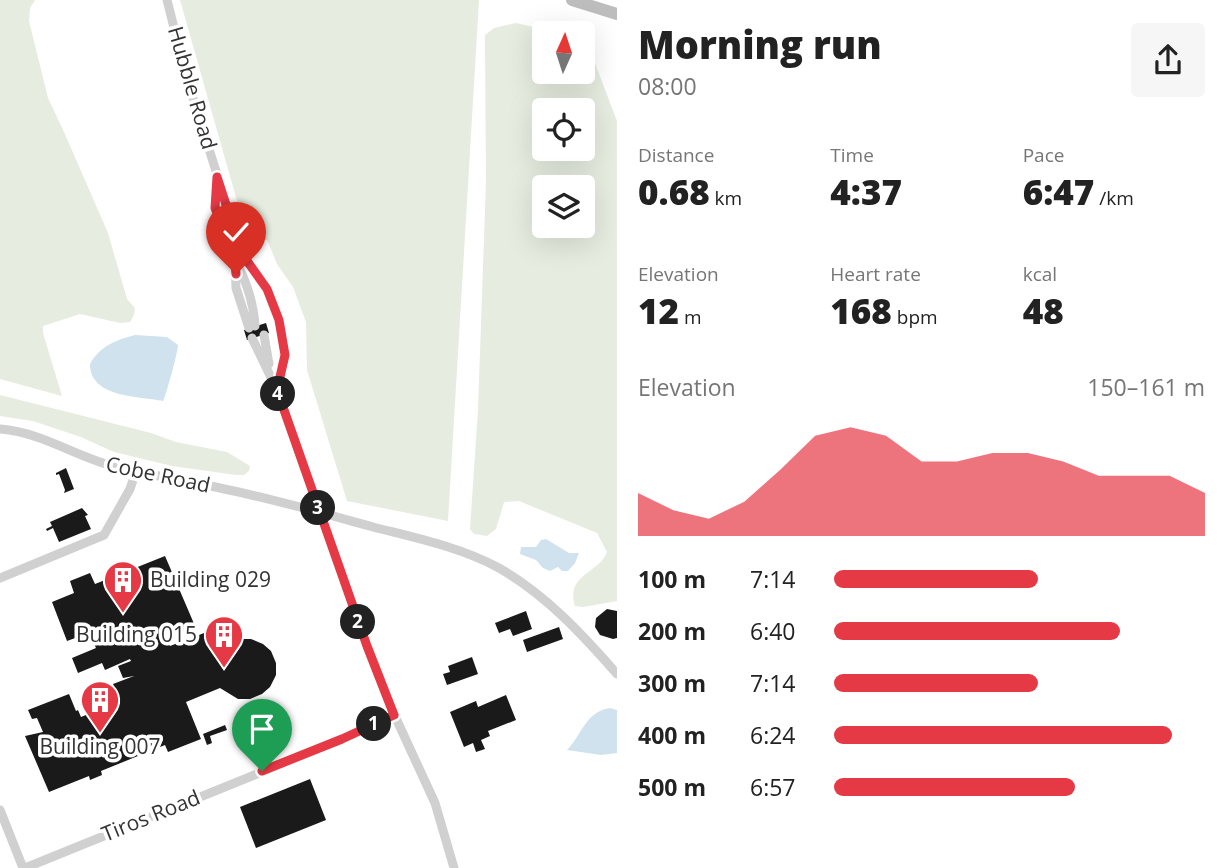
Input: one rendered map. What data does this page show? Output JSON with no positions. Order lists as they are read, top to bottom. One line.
{"streets":{"street":["Hubble Road","Cobe Road","Tiros Road"]},"crossings":[["Hubble Road","Cobe Road"],["Hubble Road","Tiros Road"]],"places":{"building":["Building 029","Building 015","Building 007"]},"north":"top","page":{"heading":["Morning run","08:00"],"stats":[["Distance","0.68 km"],["Time","4:37"],["Pace","6:47 /km"],["Elevation","12 m"],["Heart rate","168 bpm"],["kcal","48"]],"chart":["Elevation","150–161 m"],"pins":["4","3","2","1"],"list":[{"name":"100 m","note":"7:14"},{"name":"200 m","note":"6:40"},{"name":"300 m","note":"7:14"},{"name":"400 m","note":"6:24"},{"name":"500 m","note":"6:57"}]}}
